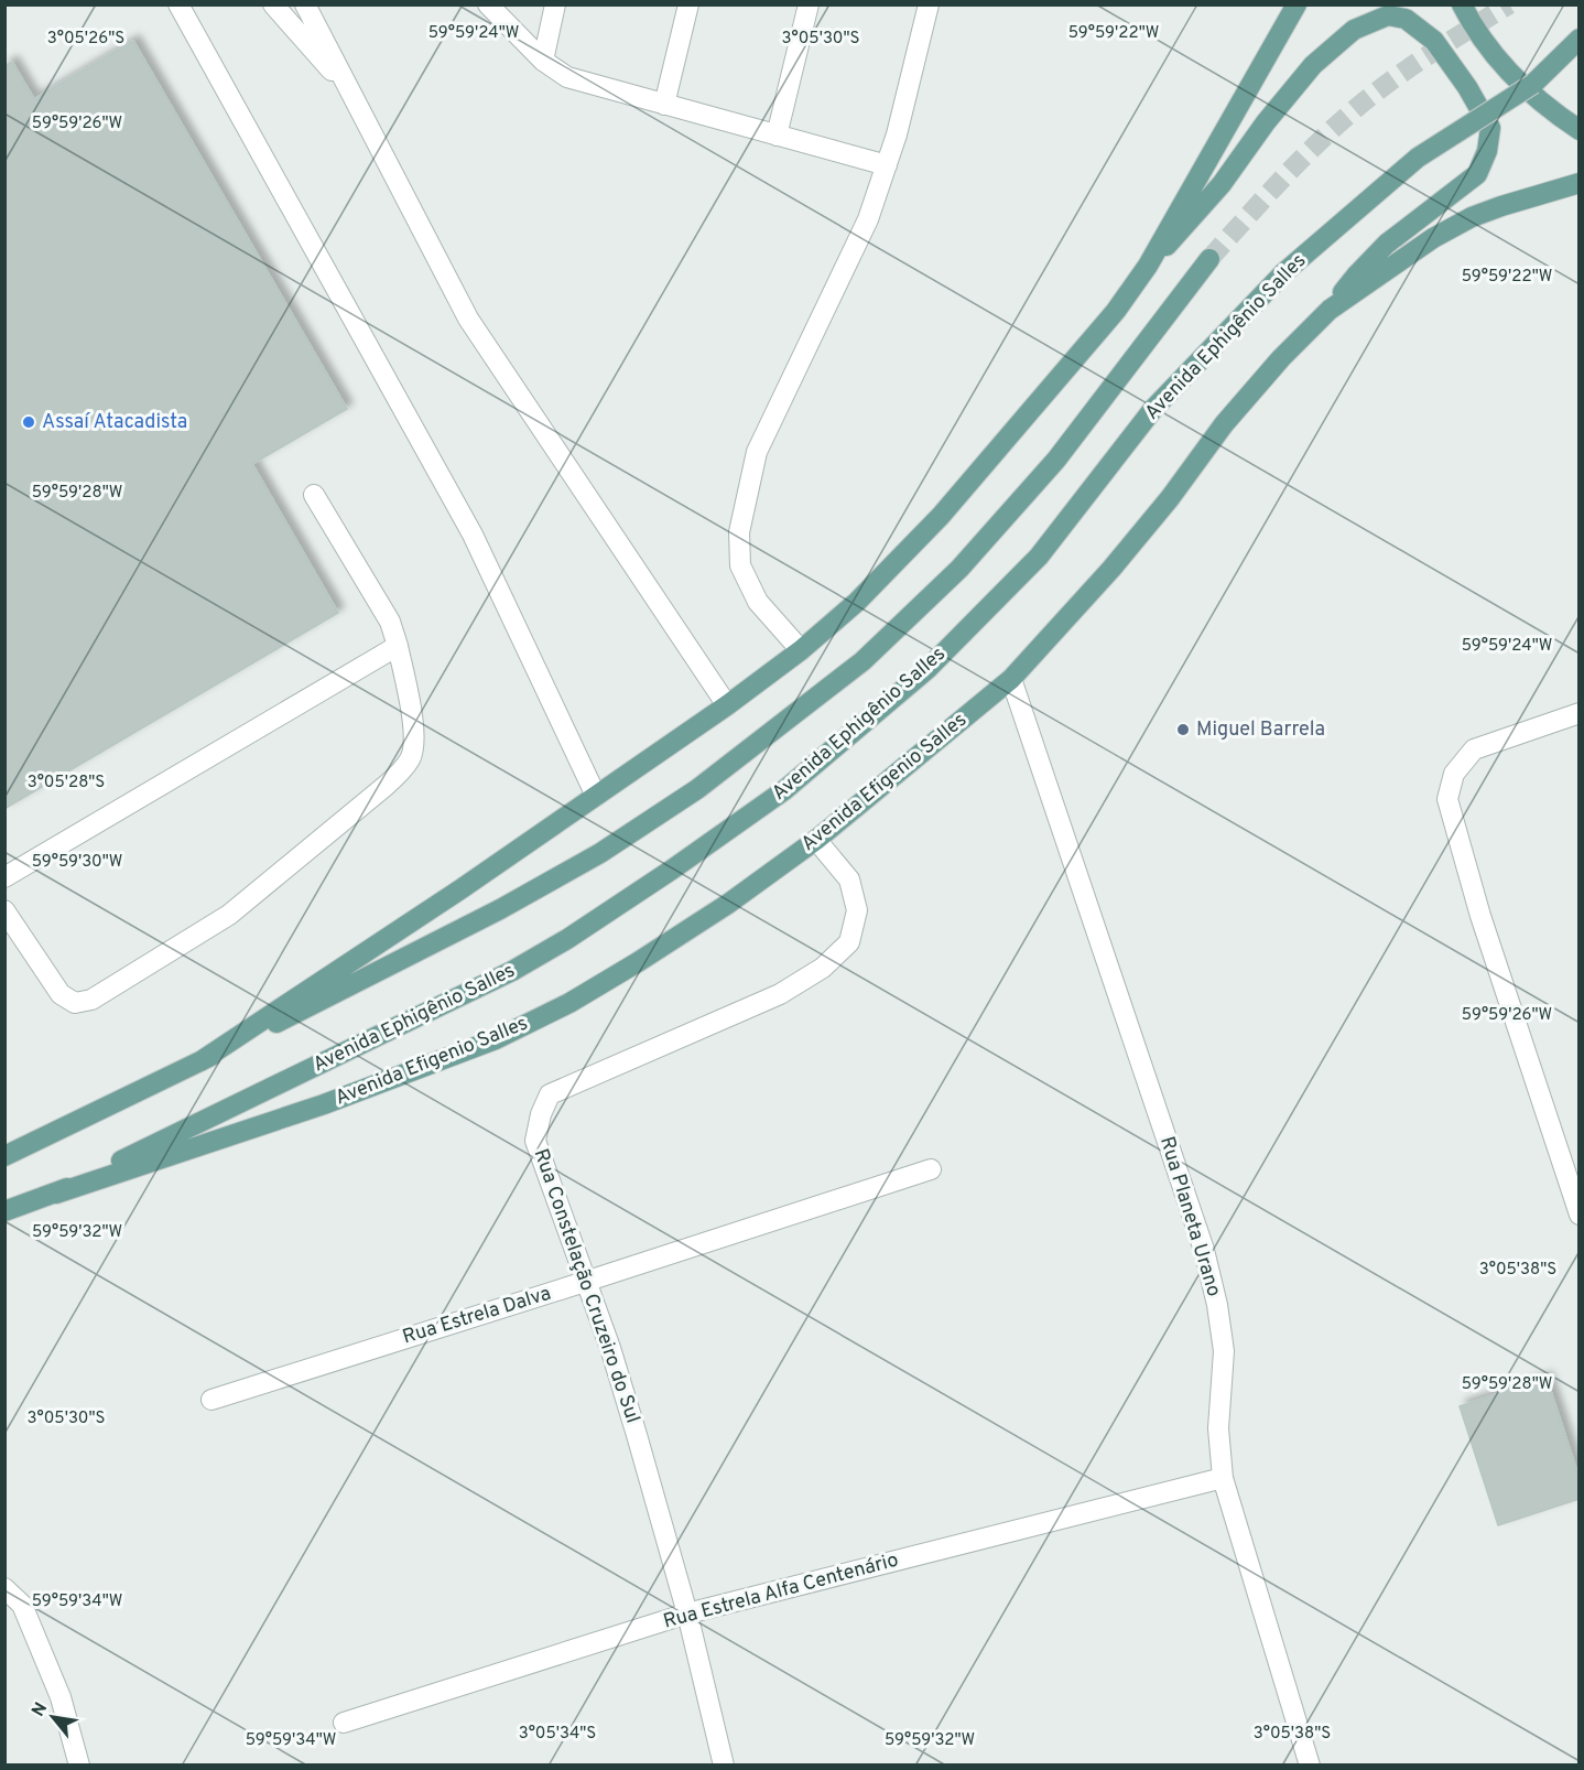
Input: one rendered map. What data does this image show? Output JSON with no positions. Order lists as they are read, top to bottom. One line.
{"streets":{"main road":["Avenida Ephigênio Salles","Avenida Efigenio Salles"],"street":["Rua Planeta Urano","Rua Constelação Cruzeiro do Sul","Rua Estrela Dalva","Rua Estrela Alfa Centenário"]},"crossings":[["Avenida Ephigênio Salles","Avenida Efigenio Salles"],["Avenida Efigenio Salles","Rua Planeta Urano"],["Avenida Efigenio Salles","Rua Constelação Cruzeiro do Sul"],["Rua Planeta Urano","Rua Estrela Alfa Centenário"],["Rua Constelação Cruzeiro do Sul","Rua Estrela Dalva"],["Rua Constelação Cruzeiro do Sul","Rua Estrela Alfa Centenário"]],"places":["Assaí Atacadista","Miguel Barrela"],"north":"top left","coordinates":["59°59'24\"W","59°59'22\"W","3°05'26\"S","3°05'30\"S","59°59'26\"W","59°59'28\"W","3°05'28\"S","59°59'30\"W","59°59'32\"W","3°05'38\"S","59°59'34\"W","3°05'34\"S"]}
